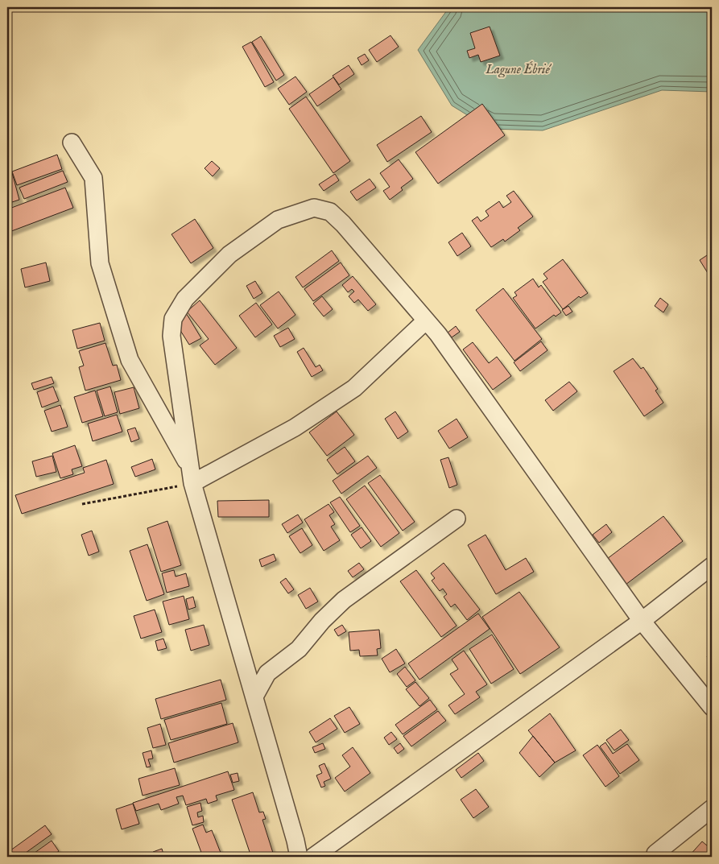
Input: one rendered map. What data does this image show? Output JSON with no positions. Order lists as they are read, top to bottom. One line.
{"water":["Lagune Ébrié"]}
